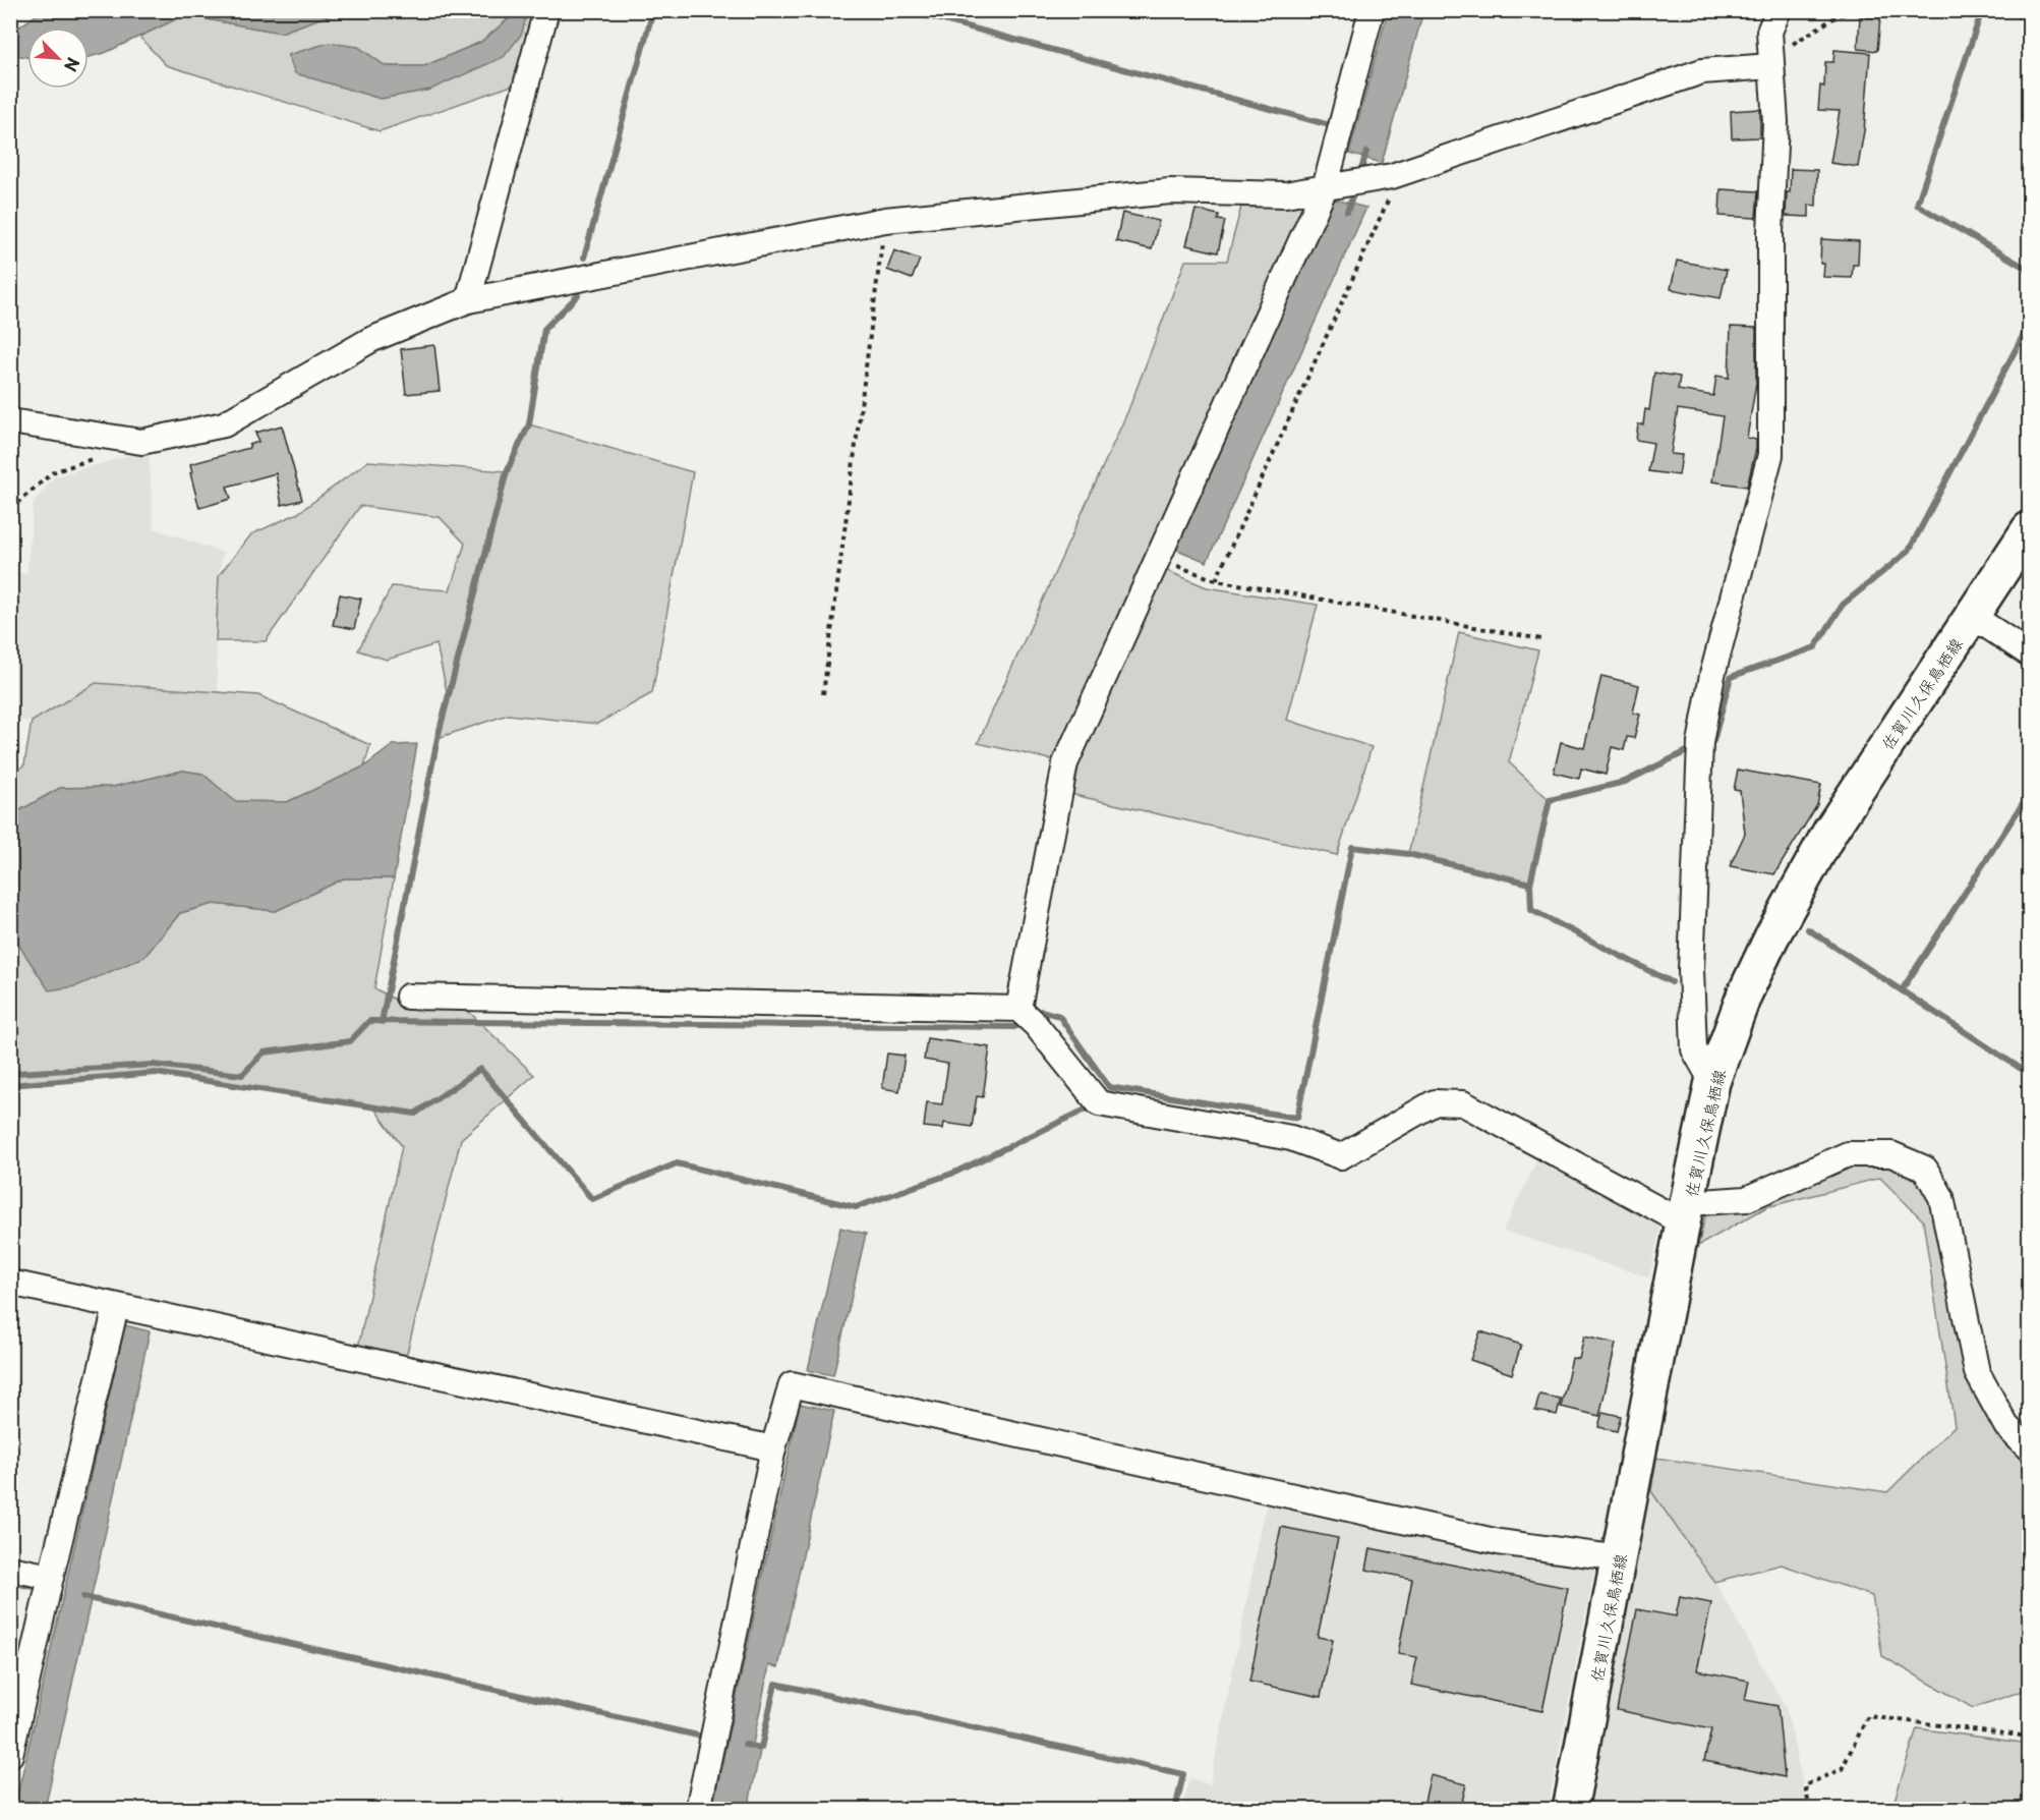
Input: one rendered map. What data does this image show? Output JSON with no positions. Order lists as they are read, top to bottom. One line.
{"streets":{"main road":["佐賀川久保鳥栖線"]},"north":"bottom right"}
